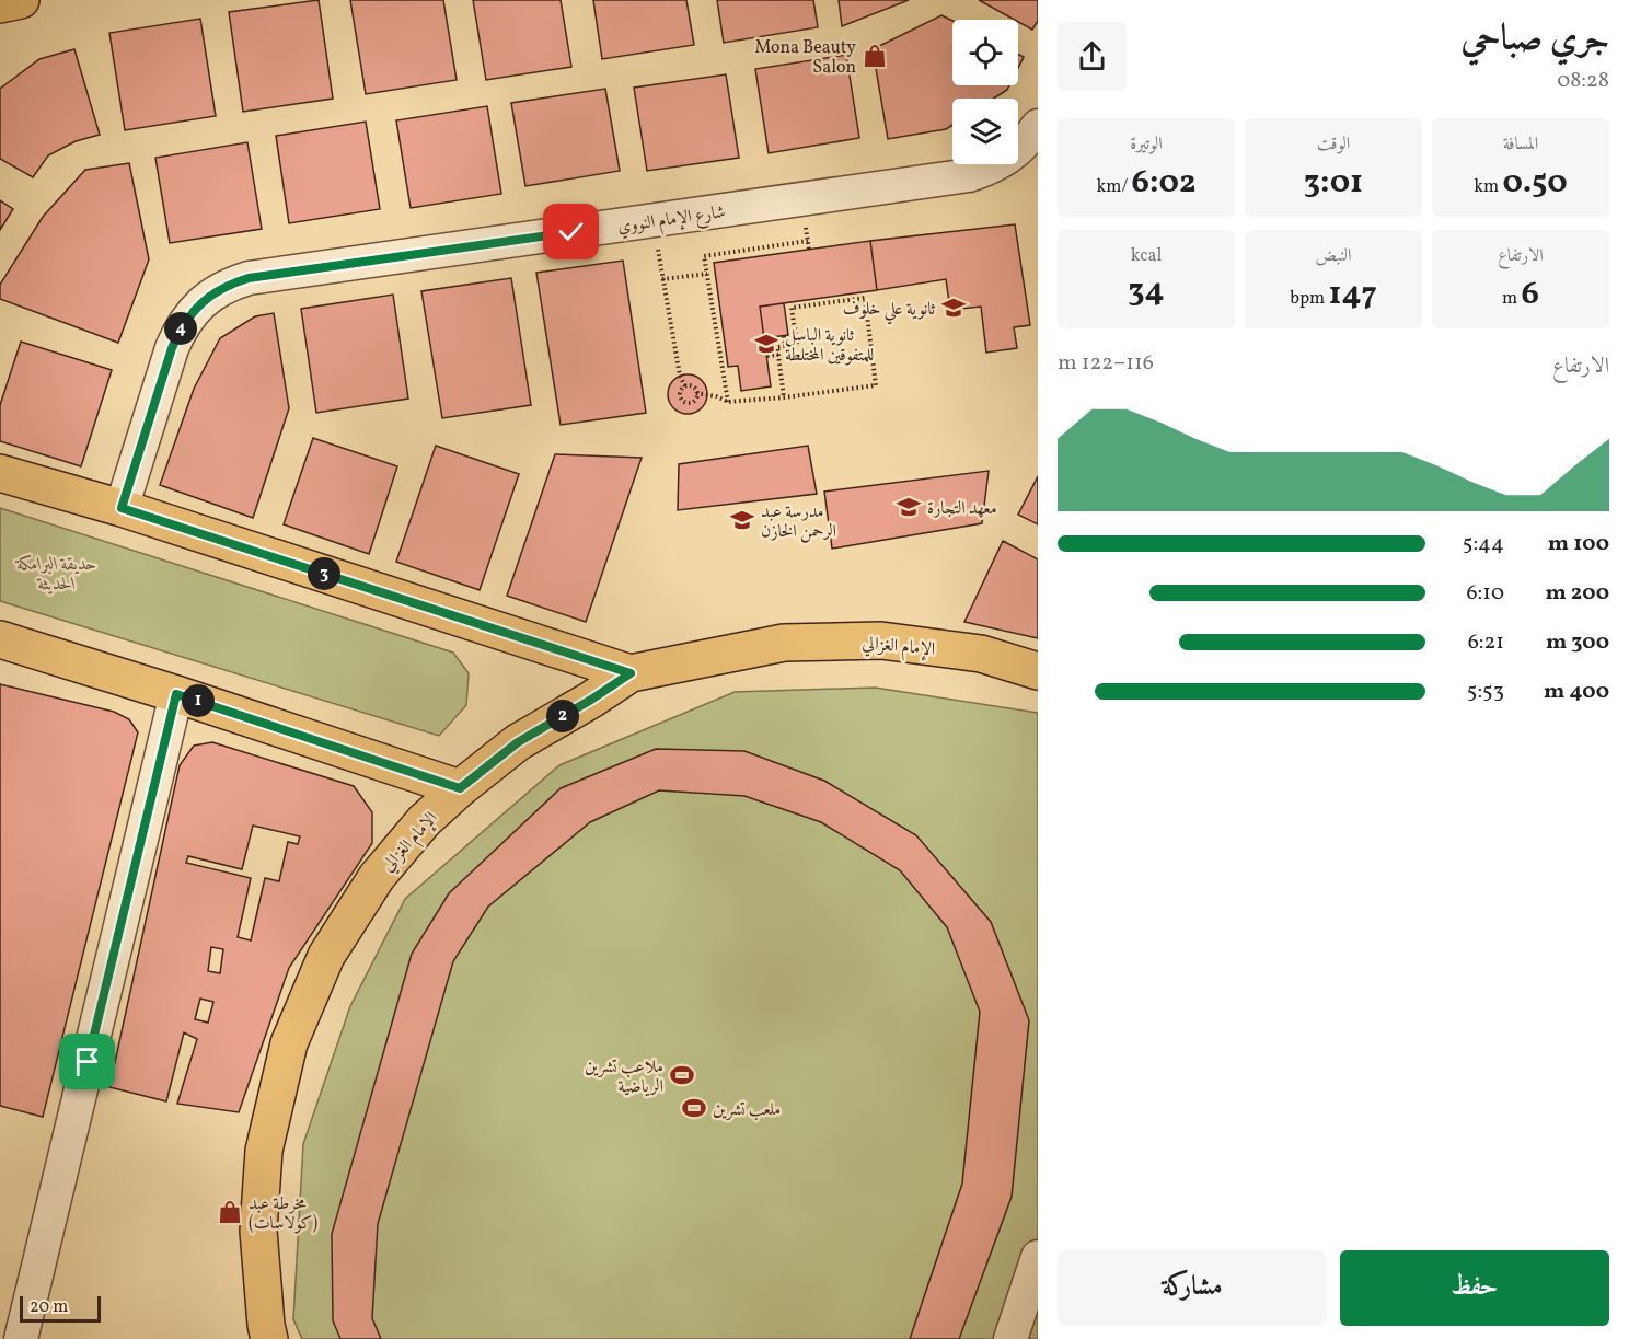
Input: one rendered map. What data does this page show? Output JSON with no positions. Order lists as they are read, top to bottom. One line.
{"streets":{"main road":["الإمام الغزالي"],"street":["شارع الإمام النووي"]},"parks":["حديقة البرامكة الحديثة"],"places":{"shop":["Mona Beauty Salon","مخرطة عبد (كولاسات)"],"school or university":["ثانوية علي خلوف","ثانوية الباسل للمتفوقين المختلطة","معهد التجارة","مدرسة عبد الرحمن الخازن"],"sports":["ملاعب تشرين الرياضية","ملعب تشرين"]},"scale_bar":"20 m","page":{"heading":["جري صباحي","08:28"],"stats":[["المسافة","0.50 km"],["الوقت","3:01"],["الوتيرة","6:02 /km"],["الارتفاع","6 m"],["النبض","147 bpm"],["kcal","34"]],"pins":["4","3","1","2"],"chart":["الارتفاع","116–122 m"],"list":[{"name":"100 m","note":"5:44"},{"name":"200 m","note":"6:10"},{"name":"300 m","note":"6:21"},{"name":"400 m","note":"5:53"}],"buttons":["حفظ","مشاركة"],"scale":"20 m"}}
